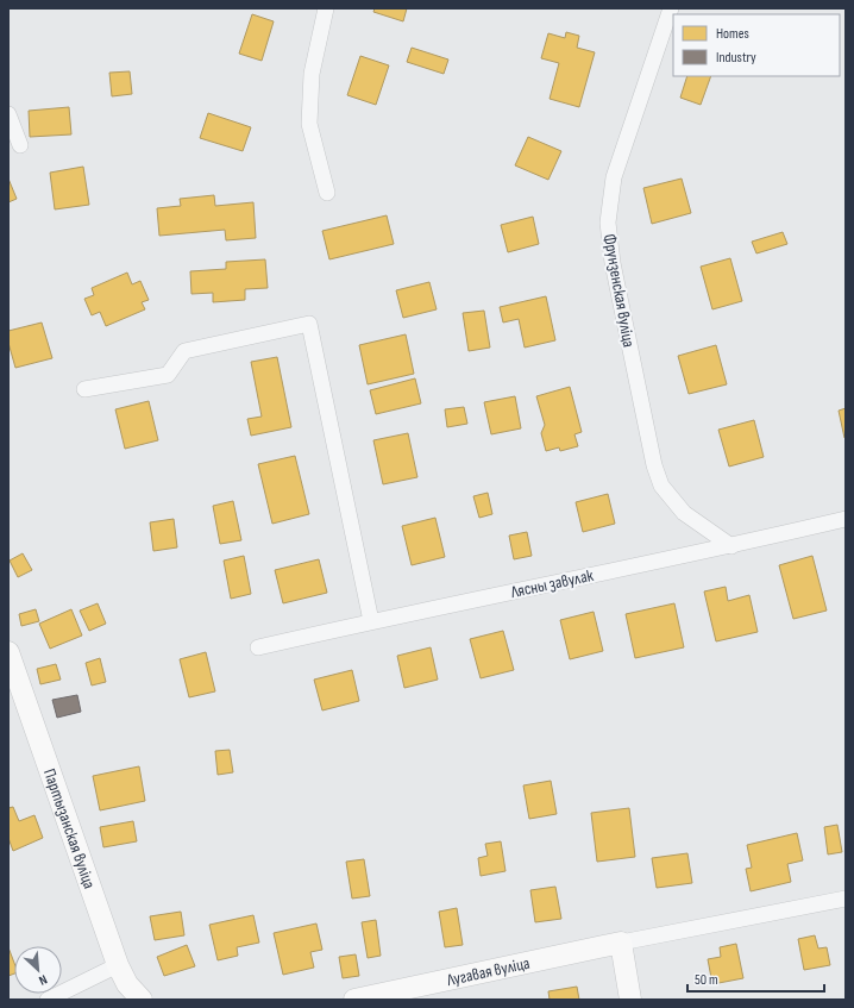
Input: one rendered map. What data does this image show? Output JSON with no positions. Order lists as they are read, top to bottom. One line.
{"streets":{"street":["Фрунзенская вуліца","Лясны завулак","Партызанская вуліца","Лугавая вуліца"]},"crossings":[["Фрунзенская вуліца","Лясны завулак"]],"legend":["Homes","Industry"],"scale_bar":"50 m","north":"bottom right"}
